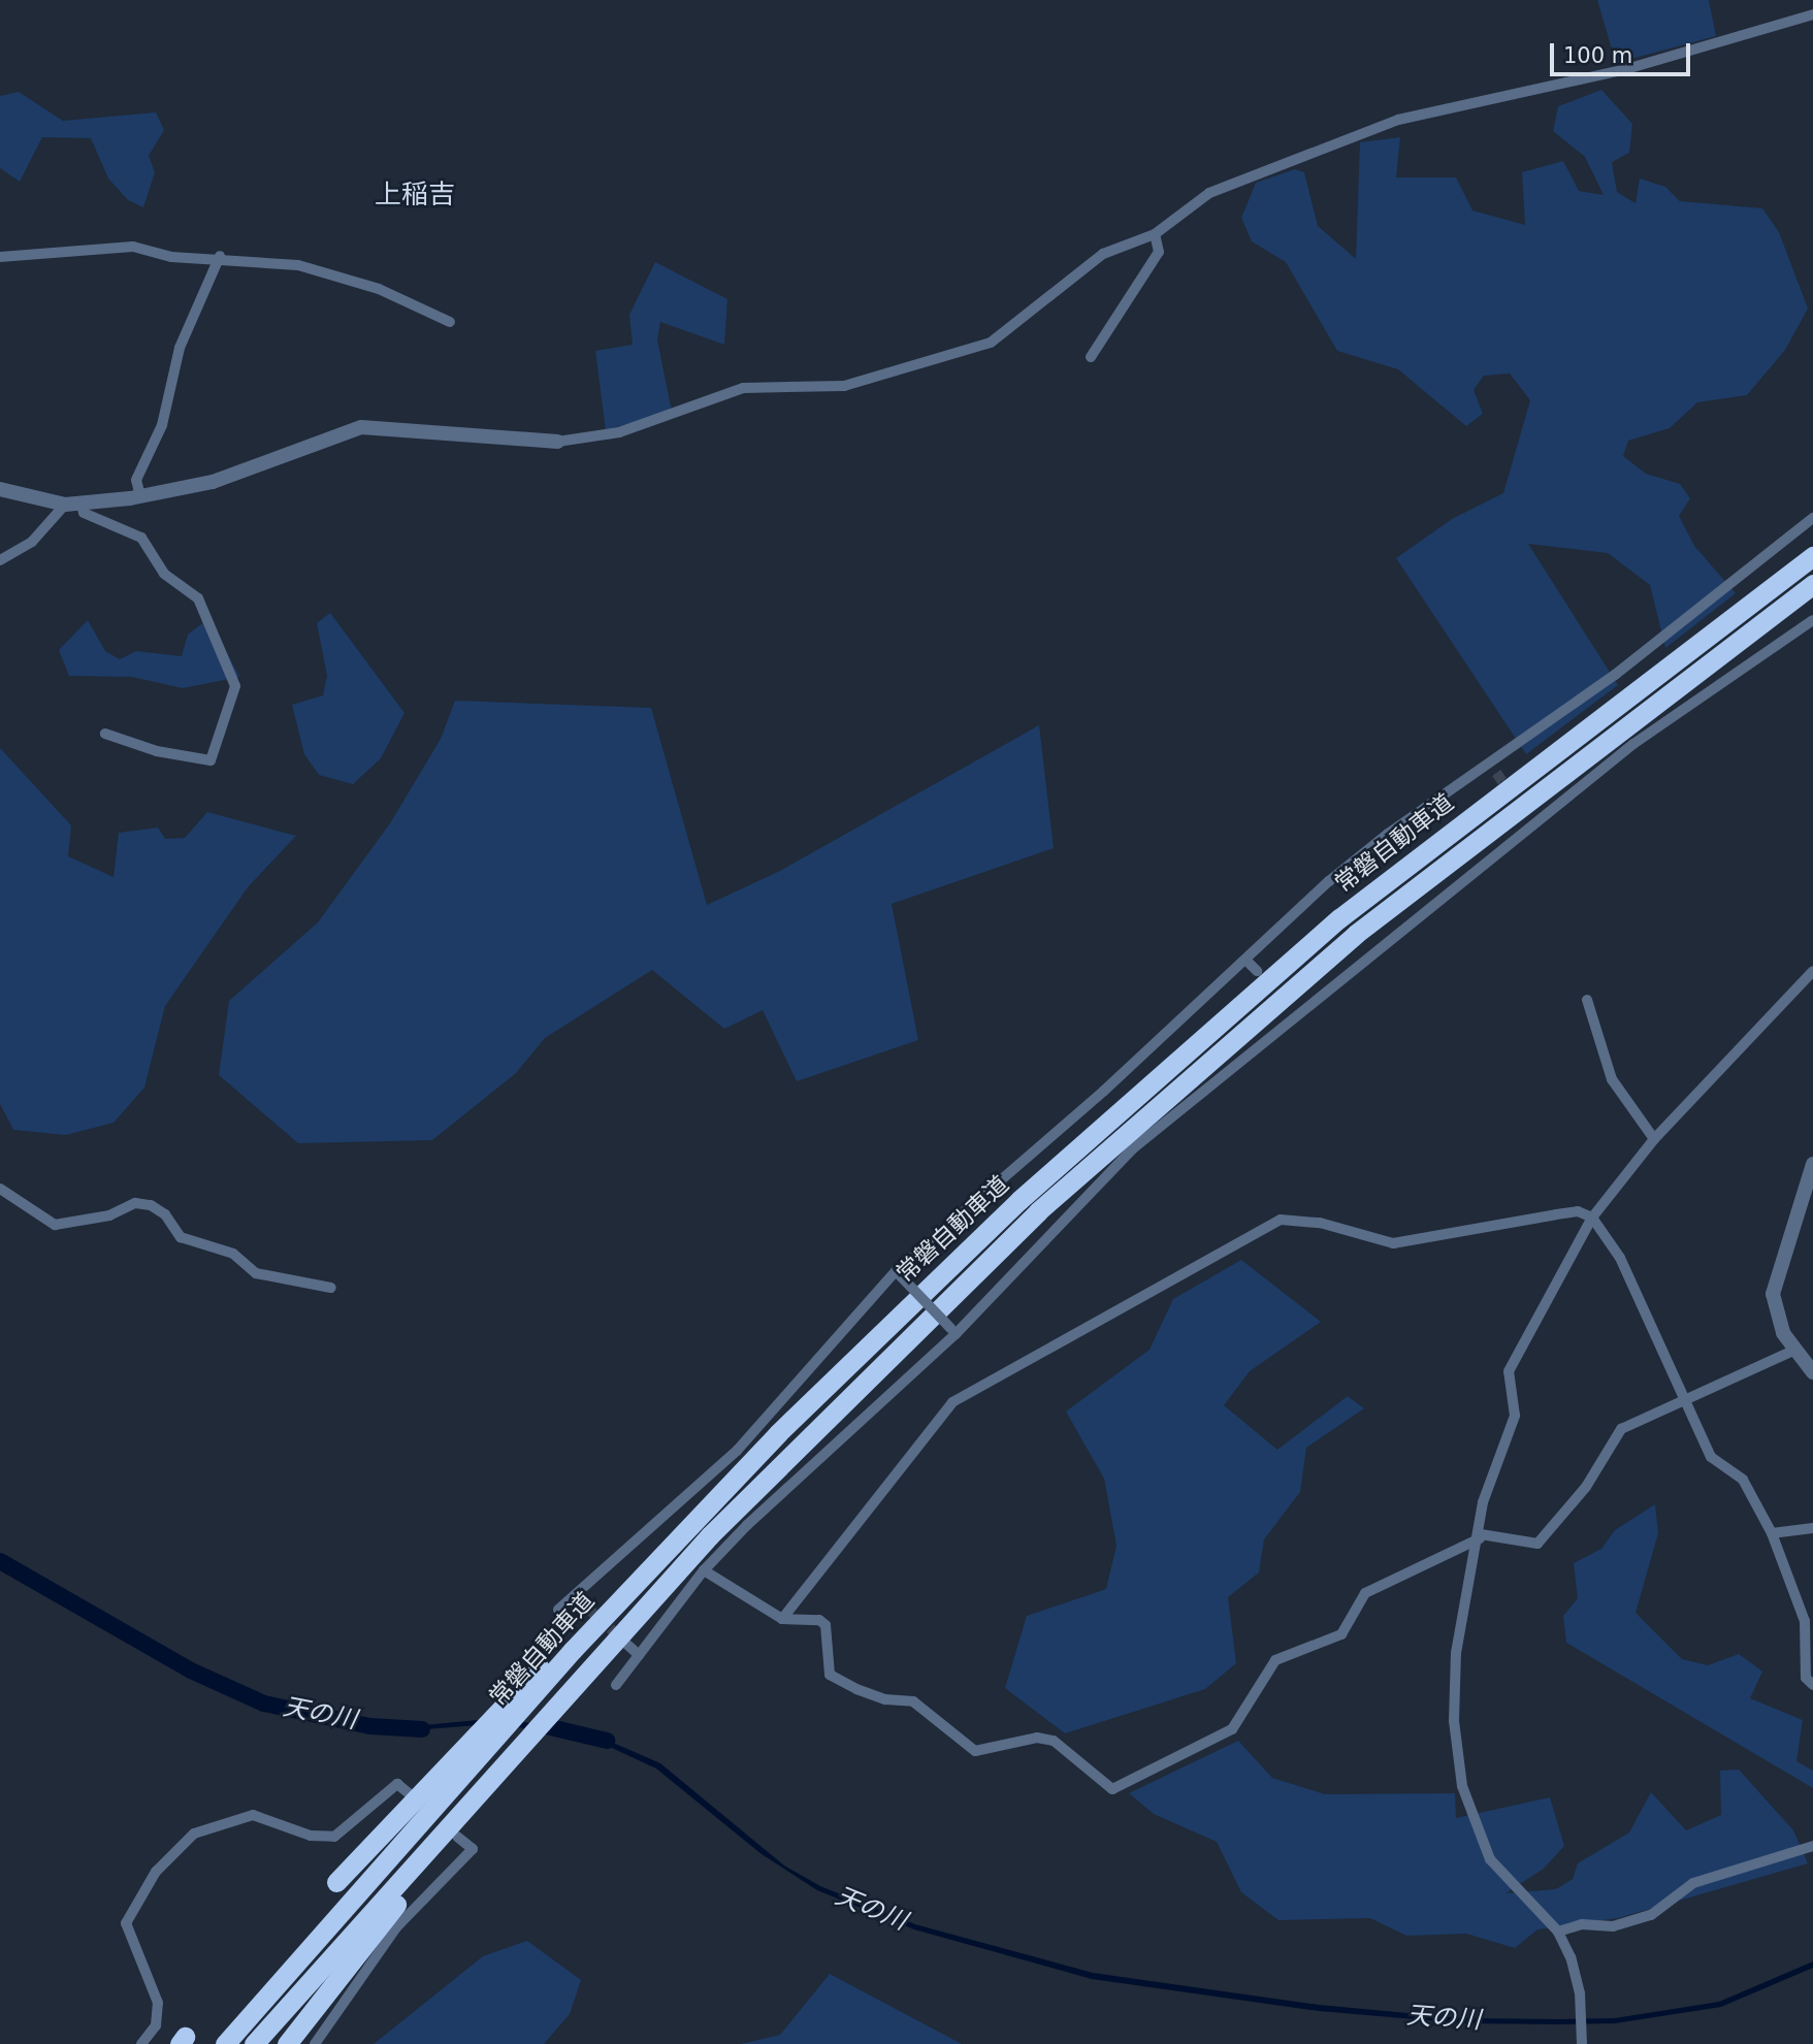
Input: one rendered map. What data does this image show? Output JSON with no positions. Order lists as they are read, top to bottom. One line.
{"streets":{"highway":["常磐自動車道"]},"districts":["上稲吉"],"water":["天の川"],"scale_bar":"100 m"}
